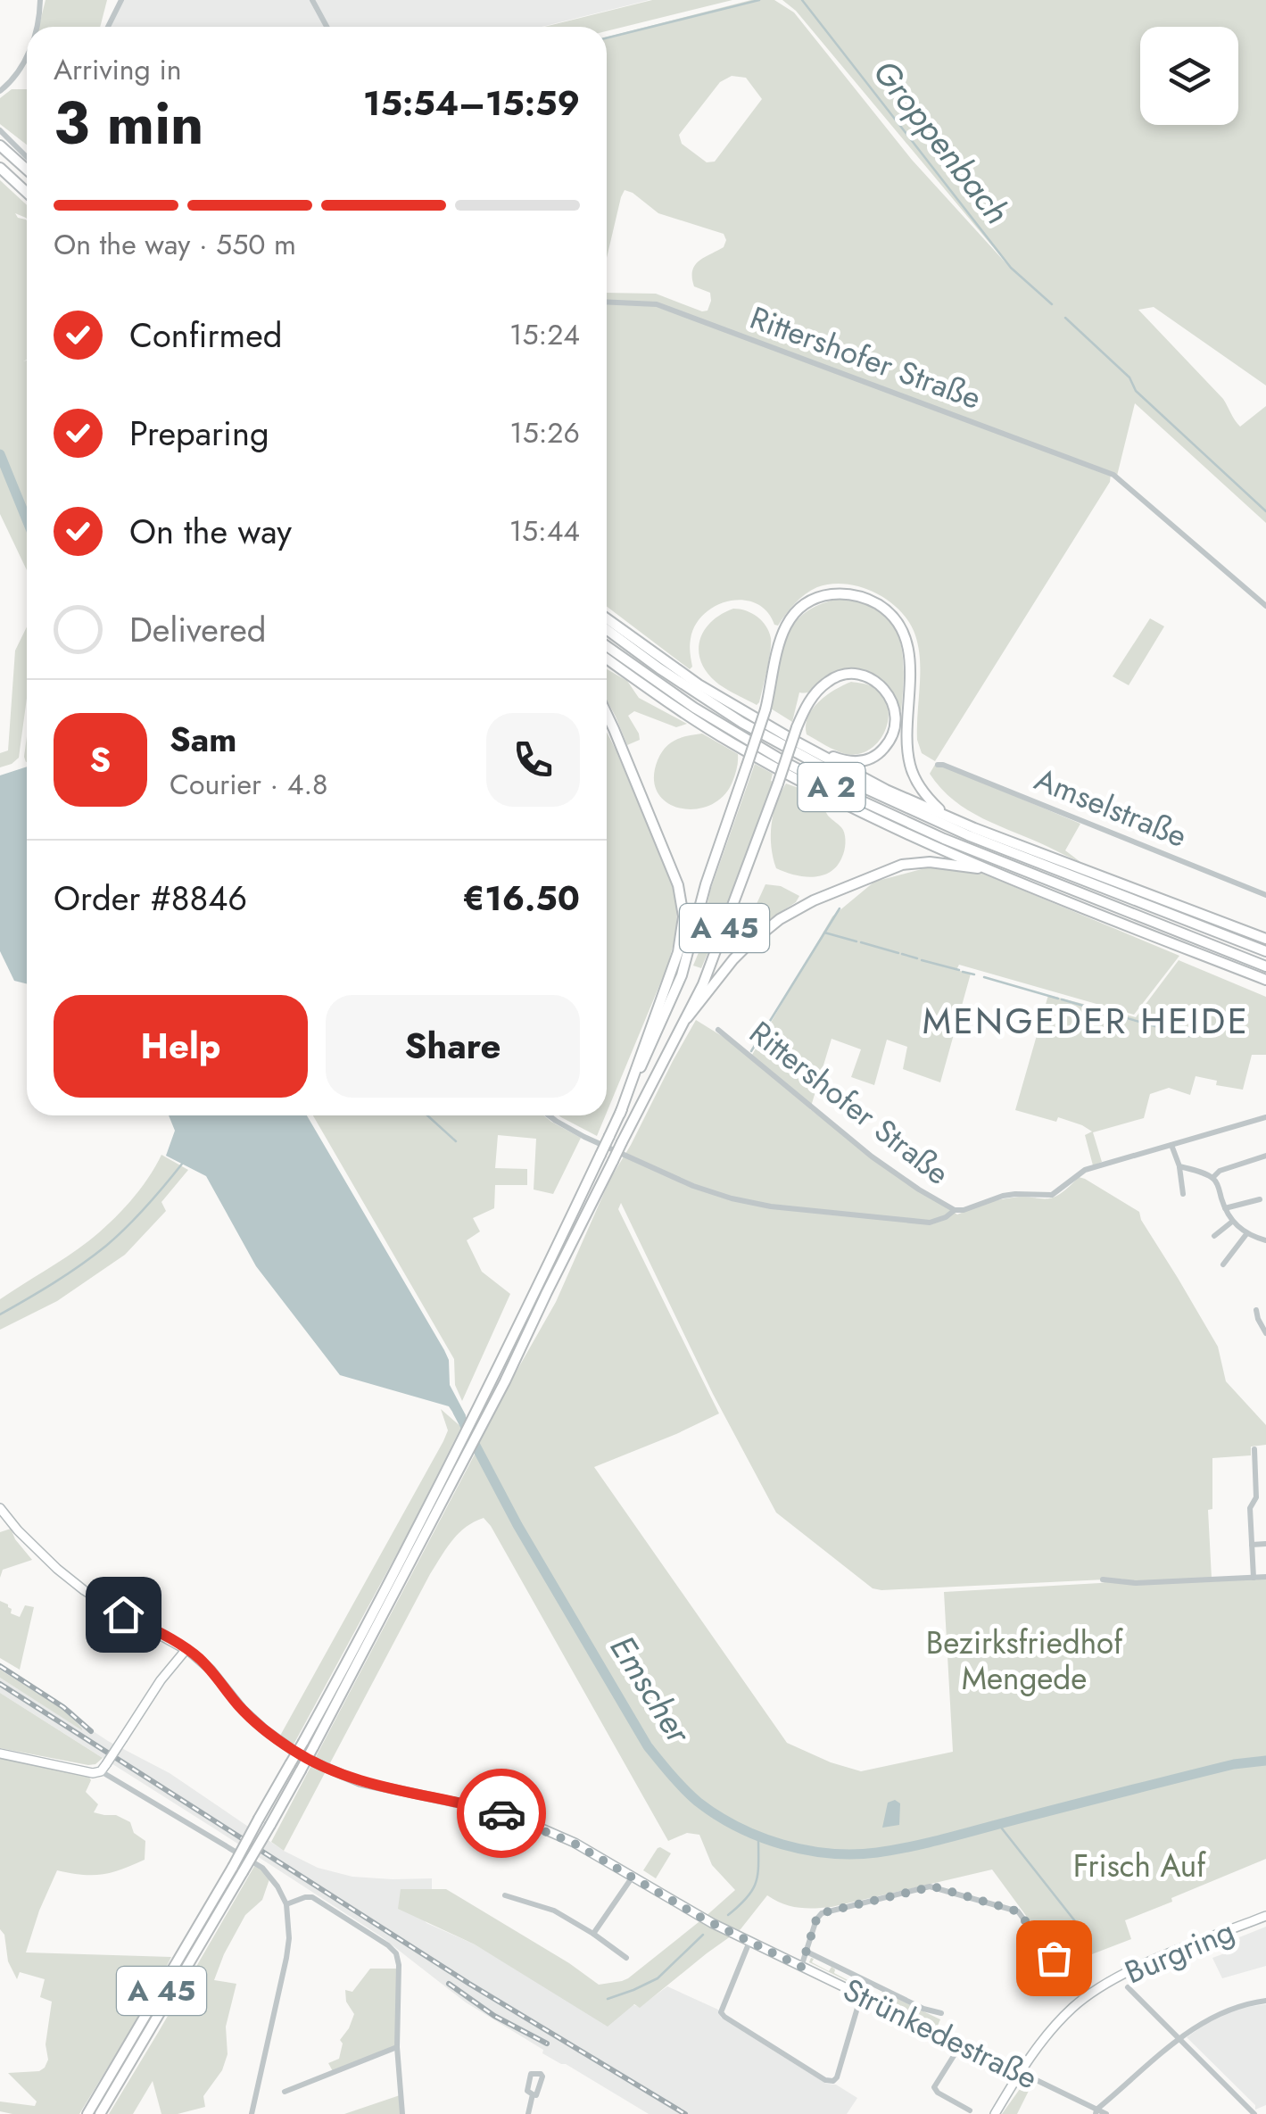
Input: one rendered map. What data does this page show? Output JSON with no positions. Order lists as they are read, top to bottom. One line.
{"streets":{"highway":["A 2","A 45"],"main road":["Burgring","Strünkedestraße"],"street":["Rittershofer Straße","Amselstraße"]},"crossings":[["Burgring","Strünkedestraße"]],"districts":["MENGEDER HEIDE"],"water":["Groppenbach","Emscher"],"parks":["Bezirksfriedhof Mengede","Frisch Auf"],"page":{"heading":["3 min","Arriving in","15:54–15:59"],"panel":["Sam","Courier · 4.8","Order #8846","€16.50"],"bar":"On the way · 550 m","list":[["Confirmed","15:24"],["Preparing","15:26"],["On the way","15:44"],"Delivered"],"round":"S","buttons":["Help","Share"]}}
